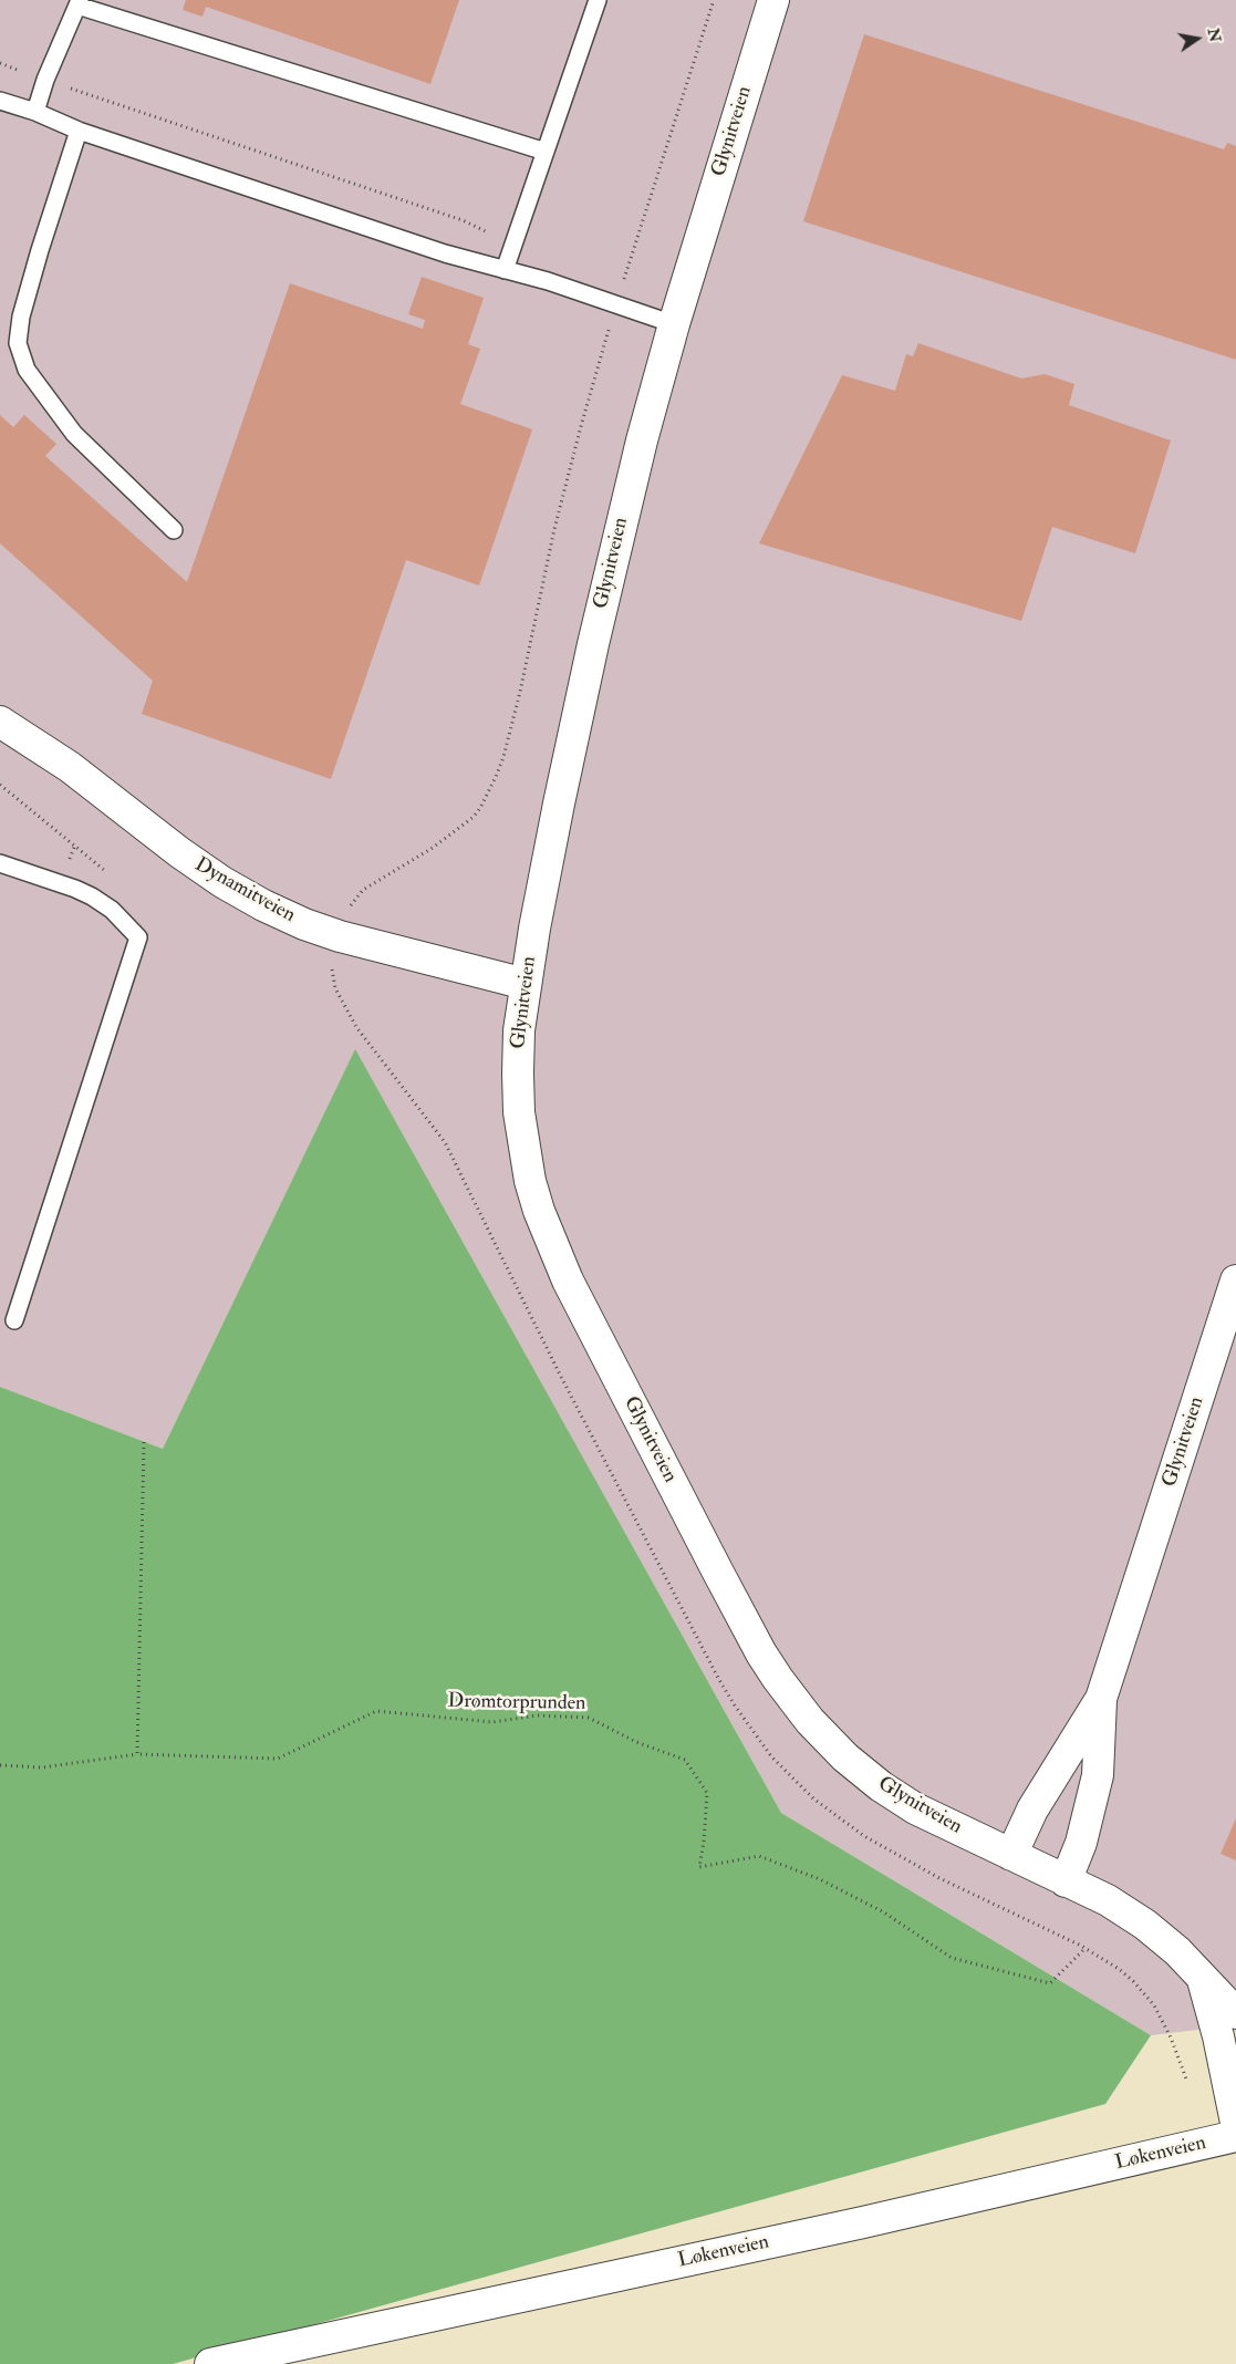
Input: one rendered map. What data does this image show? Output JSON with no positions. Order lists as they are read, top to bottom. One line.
{"streets":{"street":["Glynitveien","Dynamitveien","Løkenveien"],"path":["Drømtorprunden"]},"crossings":[["Glynitveien","Dynamitveien"]],"north":"right"}
